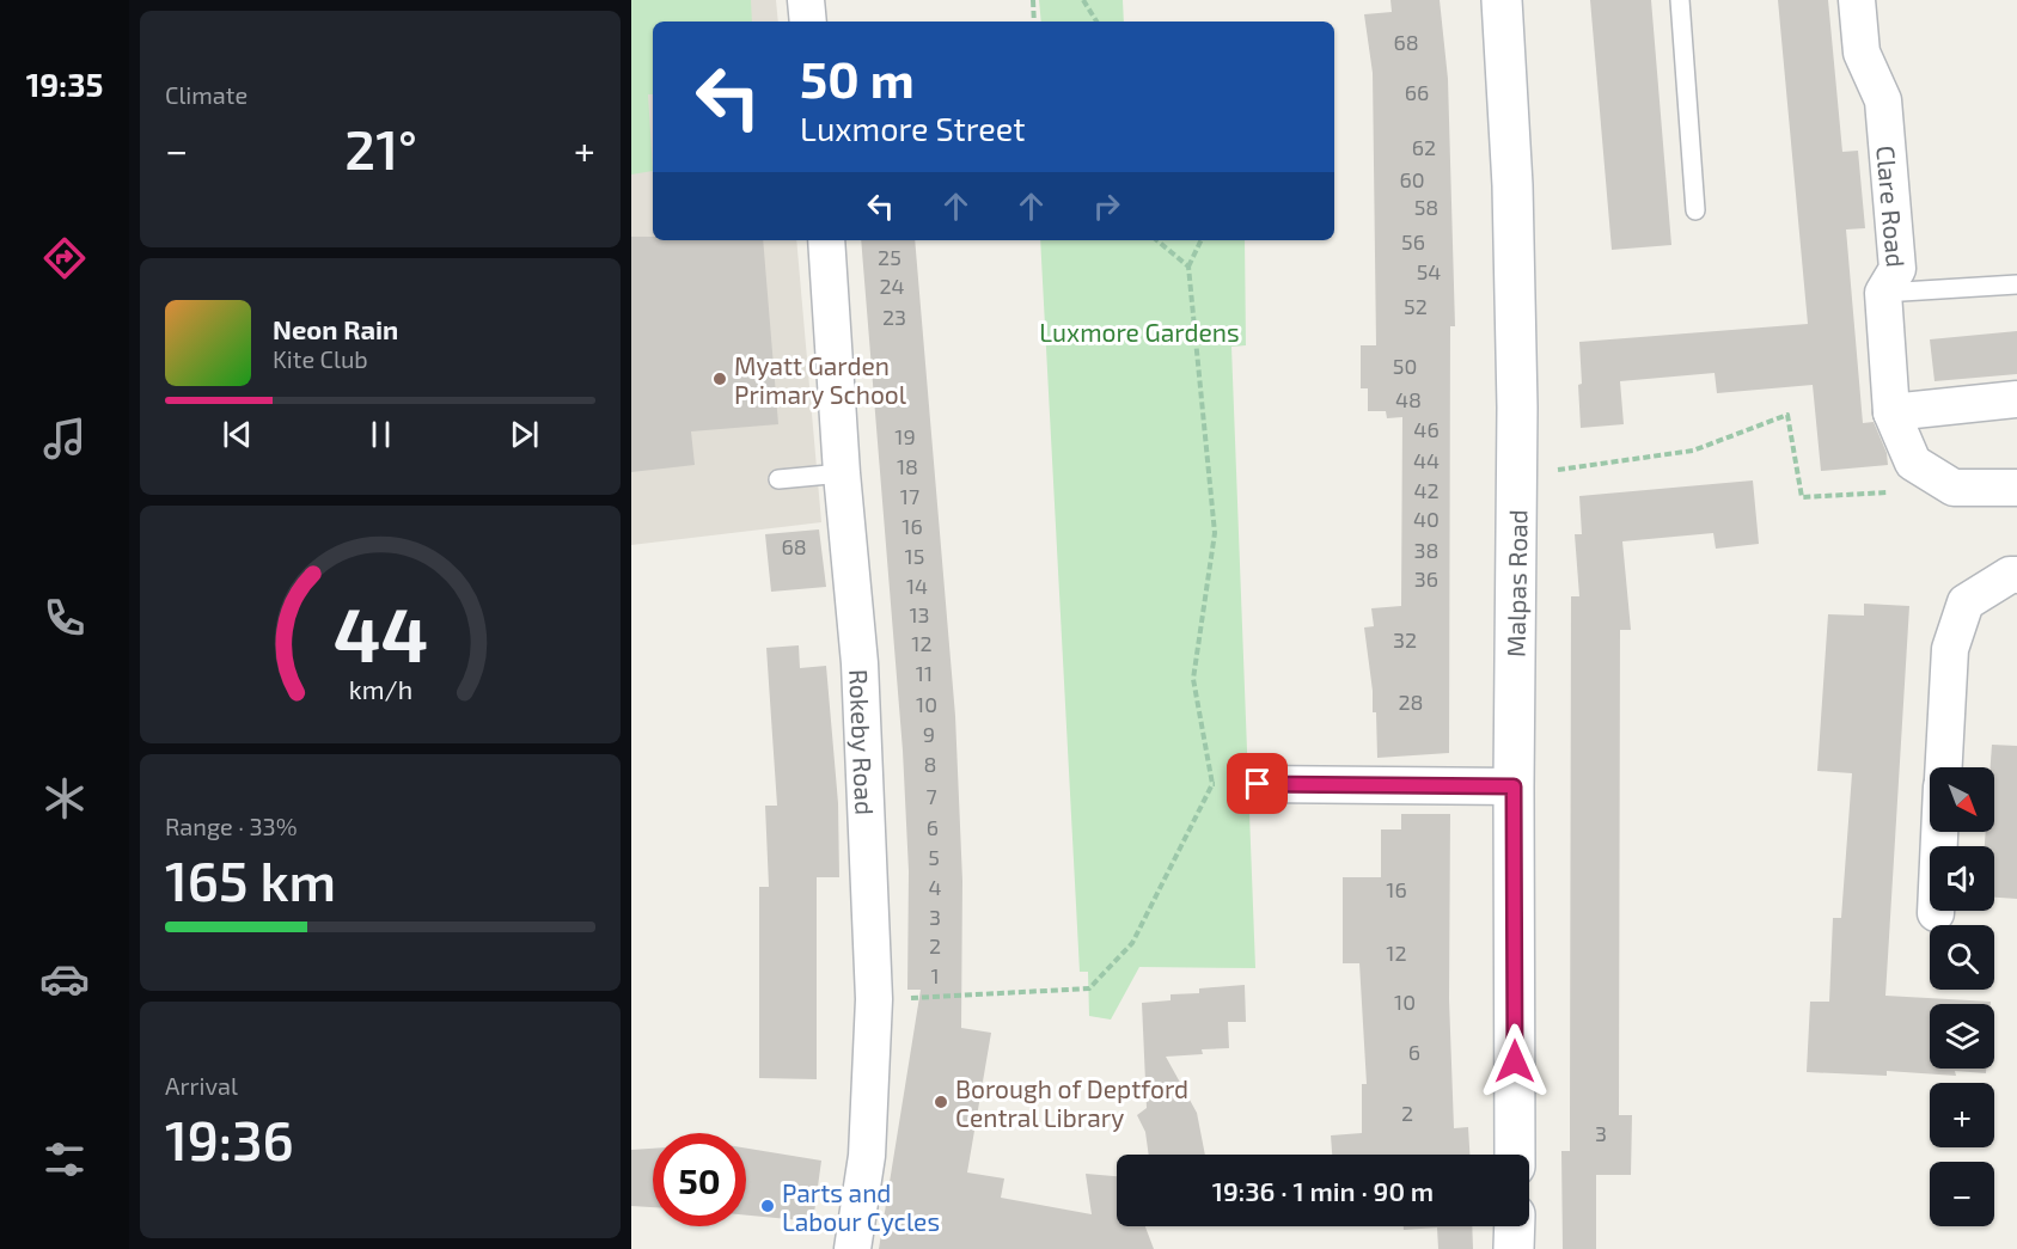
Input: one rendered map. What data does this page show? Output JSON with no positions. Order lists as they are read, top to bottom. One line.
{"streets":{"main road":["Malpas Road"],"street":["Clare Road","Rokeby Road"]},"parks":["Luxmore Gardens"],"places":["Myatt Garden Primary School","Borough of Deptford Central Library","Parts and Labour Cycles"],"house_numbers":["68","66","62","60","58","56","25","54","24","52","23","50","48","46","19","44","18","42","17","40","16","68","38","15","36","14","13","32","12","11","28","10","9","8","7","6","5","4","16","3","2","12","1","10","6","2","3"],"north":"bottom right","page":{"tabs":"19:35","tile":["Climate",["Range · 33%","165 km"],["Arrival","19:36"]],"turn":["50 m","Luxmore Street"],"heat":["−","21°","+"],"song":["Neon Rain","Kite Club"],"map_buttons":["+","−"],"limit":"50","trip":"19:36 · 1 min · 90 m","gauge":["44","km/h"]}}
